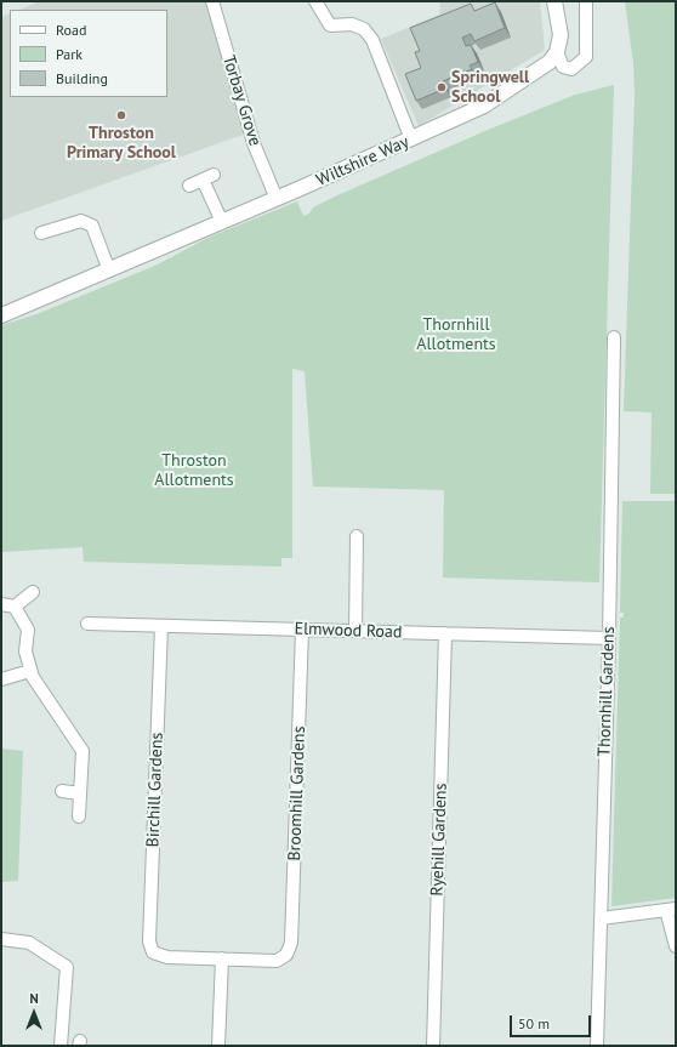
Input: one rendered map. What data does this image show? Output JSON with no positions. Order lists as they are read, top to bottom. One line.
{"streets":{"street":["Torbay Grove","Wiltshire Way","Elmwood Road","Thornhill Gardens","Birchill Gardens","Broomhill Gardens","Ryehill Gardens"]},"crossings":[["Torbay Grove","Wiltshire Way"],["Elmwood Road","Thornhill Gardens"],["Elmwood Road","Birchill Gardens"],["Elmwood Road","Broomhill Gardens"],["Elmwood Road","Ryehill Gardens"],["Birchill Gardens","Broomhill Gardens"]],"parks":["Thornhill Allotments","Throston Allotments"],"places":["Springwell School","Throston Primary School"],"legend":["Road","Park","Building"],"scale_bar":"50 m","north":"top"}
